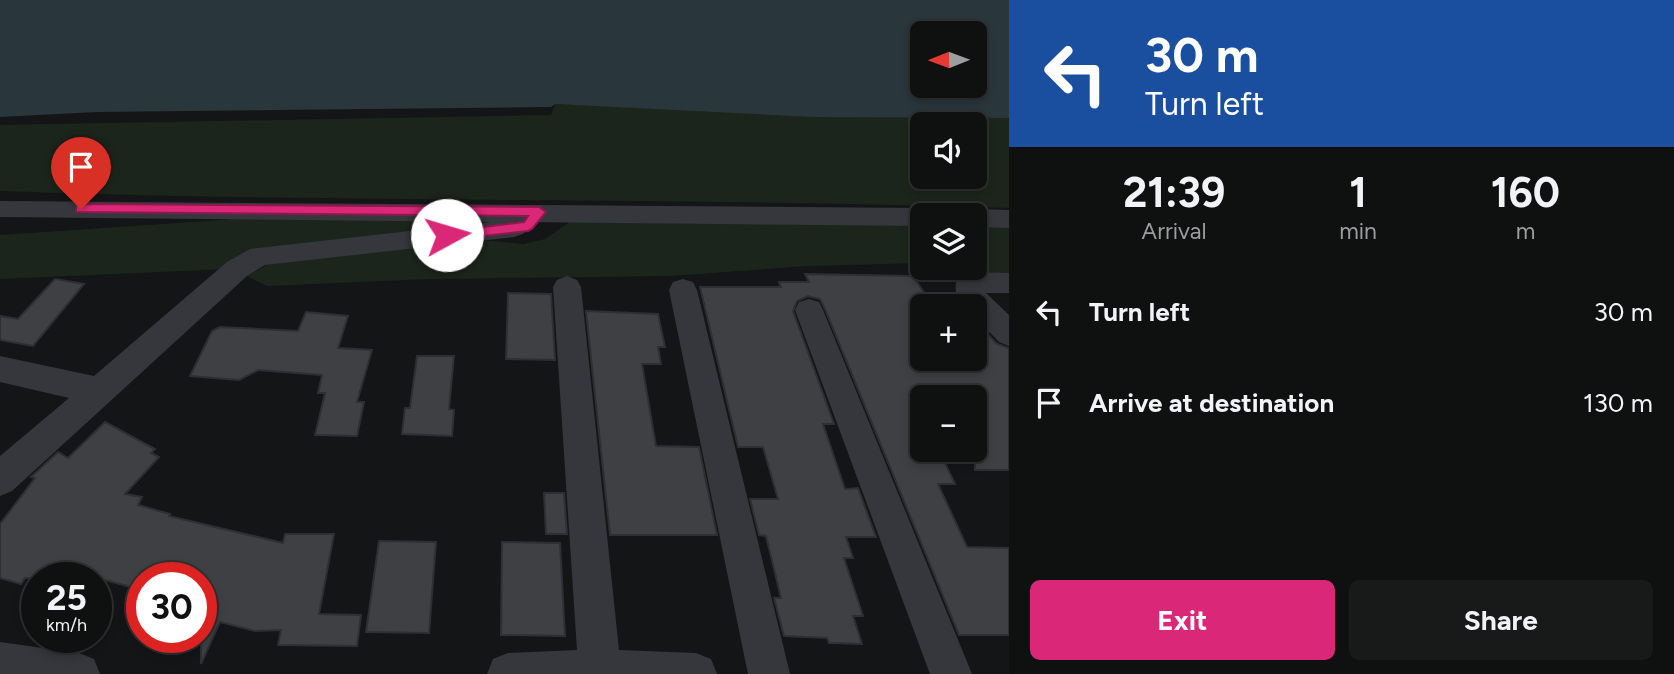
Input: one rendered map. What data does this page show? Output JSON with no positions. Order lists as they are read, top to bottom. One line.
{"north":"left","page":{"turn":["30 m","Turn left"],"map_buttons":["+","−"],"eta":["21:39","Arrival","1","min","160","m"],"list":[{"name":"Turn left","value":"30 m"},{"name":"Arrive at destination","value":"130 m"}],"speed":"25 km/h","limit":"30","buttons":["Exit","Share"]}}
